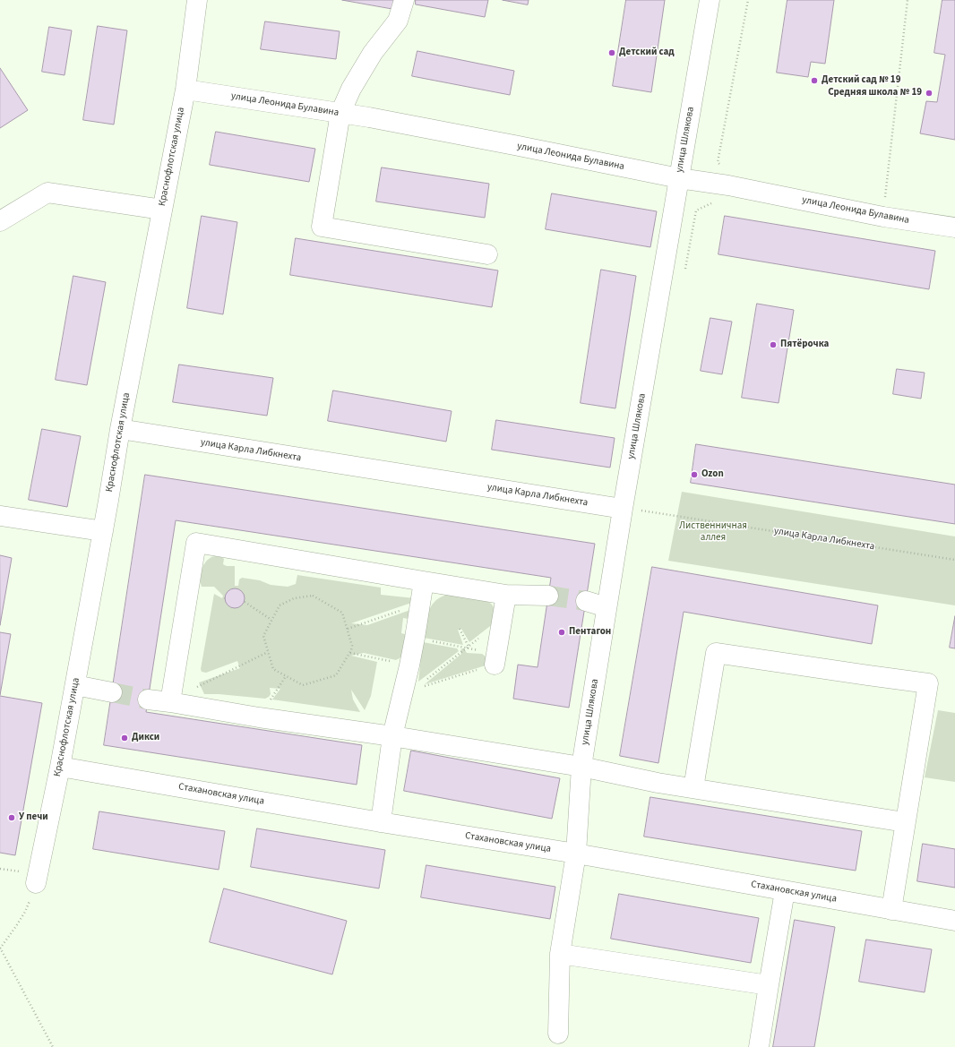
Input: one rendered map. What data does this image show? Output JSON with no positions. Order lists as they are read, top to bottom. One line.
{"streets":{"street":["улица Леонида Булавина","улица Шлякова","Краснофлотская улица","улица Карла Либкнехта","Стахановская улица"]},"crossings":[["улица Леонида Булавина","улица Шлякова"],["улица Леонида Булавина","Краснофлотская улица"],["улица Шлякова","улица Карла Либкнехта"],["улица Шлякова","Стахановская улица"],["Краснофлотская улица","улица Карла Либкнехта"],["Краснофлотская улица","Стахановская улица"]],"parks":["Лиственничная аллея"],"places":["Детский сад","Детский сад № 19","Средняя школа № 19","Пятёрочка","Ozon","Пентагон","Дикси","У печи"]}
